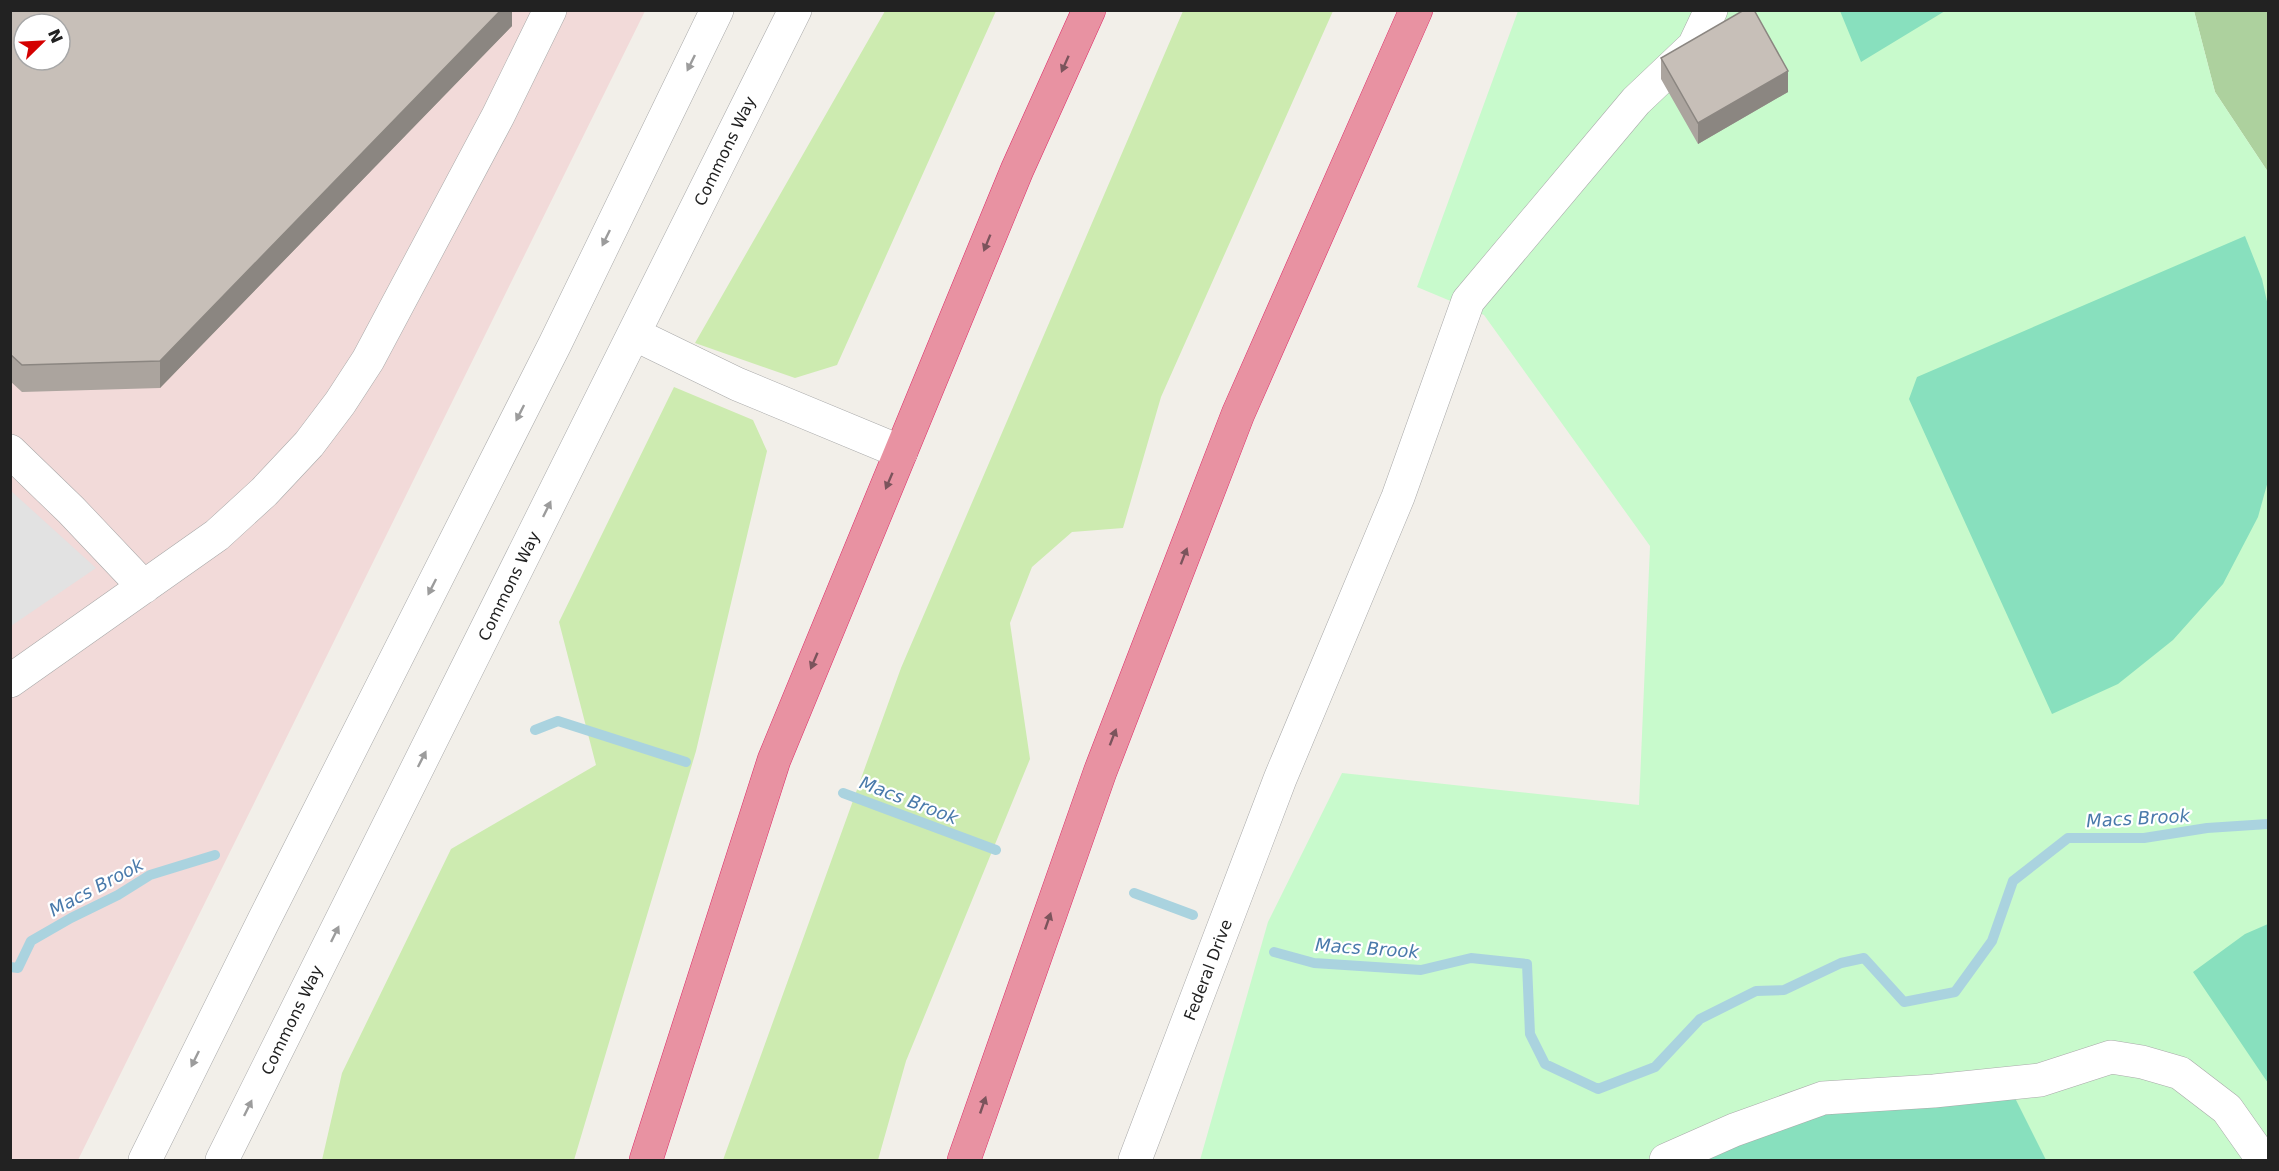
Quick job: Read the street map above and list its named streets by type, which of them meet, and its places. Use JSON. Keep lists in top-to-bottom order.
{
  "streets": {
    "street": ["Commons Way", "Federal Drive"]
  },
  "water": ["Macs Brook"],
  "north": "top right"
}
